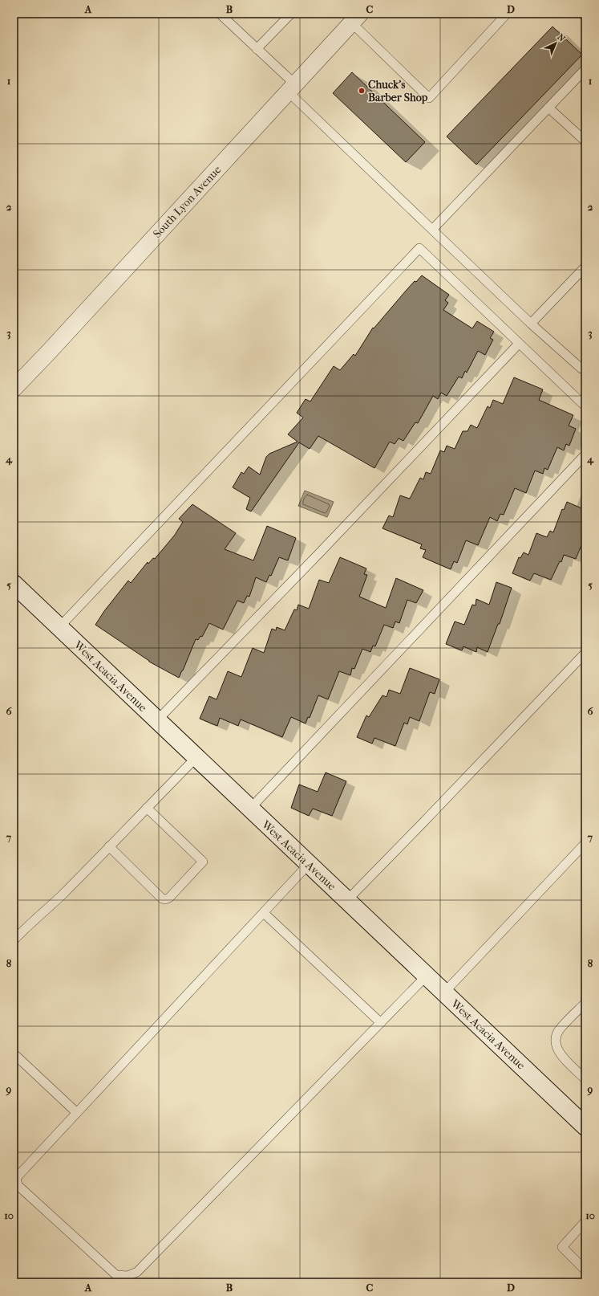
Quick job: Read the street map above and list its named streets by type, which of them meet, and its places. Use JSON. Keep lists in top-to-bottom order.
{
  "streets": {
    "street": ["South Lyon Avenue", "West Acacia Avenue"]
  },
  "places": ["Chuck's Barber Shop"],
  "north": "top right",
  "grid": {
    "columns": [
      "A",
      "B",
      "C",
      "D"
    ],
    "rows": [
      "1",
      "2",
      "3",
      "4",
      "5",
      "6",
      "7",
      "8",
      "9",
      "10"
    ]
  }
}
